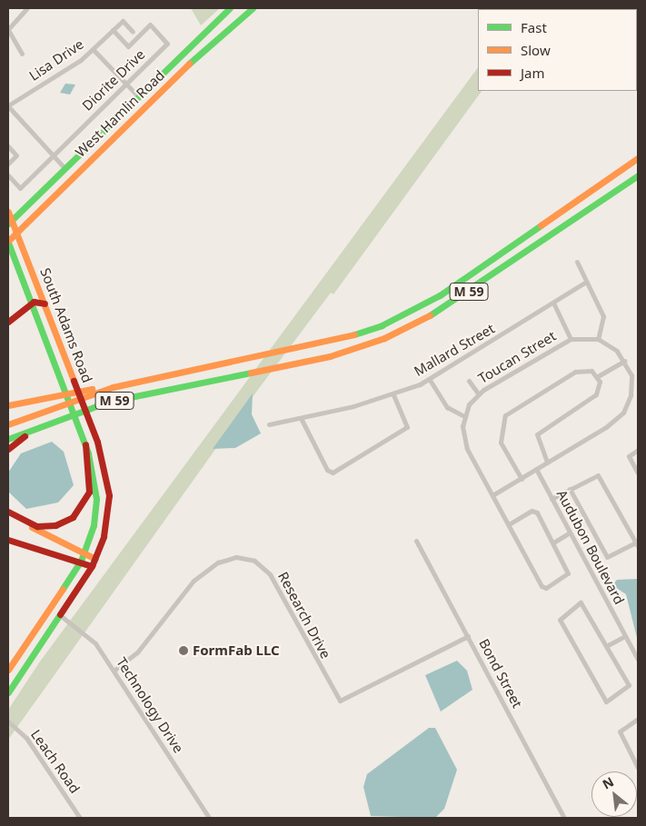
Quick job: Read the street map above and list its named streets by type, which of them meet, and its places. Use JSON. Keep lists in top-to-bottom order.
{
  "streets": {
    "main road": ["West Hamlin Road", "M 59", "South Adams Road"],
    "street": [
      "Lisa Drive",
      "Diorite Drive",
      "Mallard Street",
      "Toucan Street",
      "Audubon Boulevard",
      "Research Drive",
      "Bond Street",
      "Technology Drive",
      "Leach Road"
    ]
  },
  "crossings": [
    ["Lisa Drive", "Diorite Drive"],
    ["West Hamlin Road", "South Adams Road"],
    ["South Adams Road", "Technology Drive"],
    ["Research Drive", "Bond Street"],
    ["Research Drive", "Technology Drive"]
  ],
  "places": ["FormFab LLC"],
  "legend": ["Fast", "Slow", "Jam"],
  "north": "top left"
}
